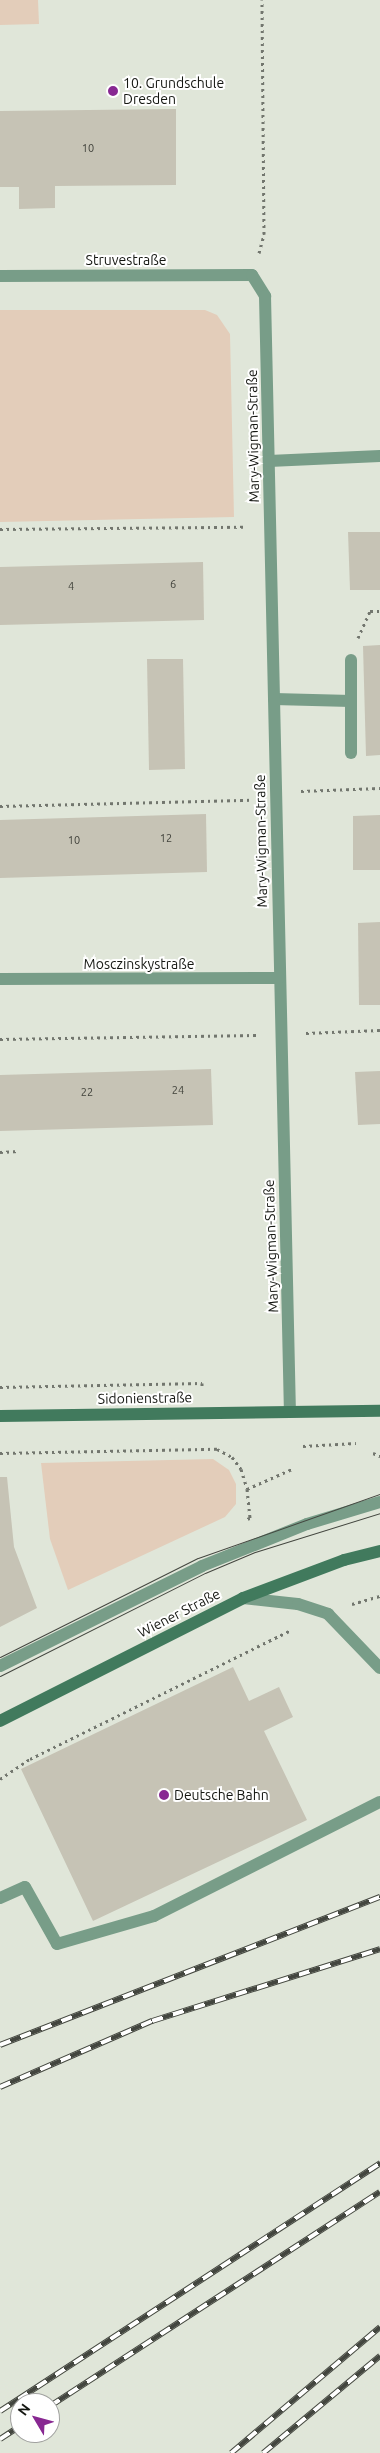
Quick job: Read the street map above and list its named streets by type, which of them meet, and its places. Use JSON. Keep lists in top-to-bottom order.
{
  "streets": {
    "main road": ["Sidonienstraße", "Wiener Straße"],
    "street": ["Struvestraße", "Mary-Wigman-Straße", "Mosczinskystraße"]
  },
  "crossings": [
    ["Struvestraße", "Mary-Wigman-Straße"],
    ["Mary-Wigman-Straße", "Mosczinskystraße"],
    ["Mary-Wigman-Straße", "Sidonienstraße"]
  ],
  "places": ["10. Grundschule Dresden", "Deutsche Bahn"],
  "house_numbers": [
    "10",
    "6",
    "4",
    "12",
    "10",
    "24",
    "22"
  ],
  "north": "top left"
}
